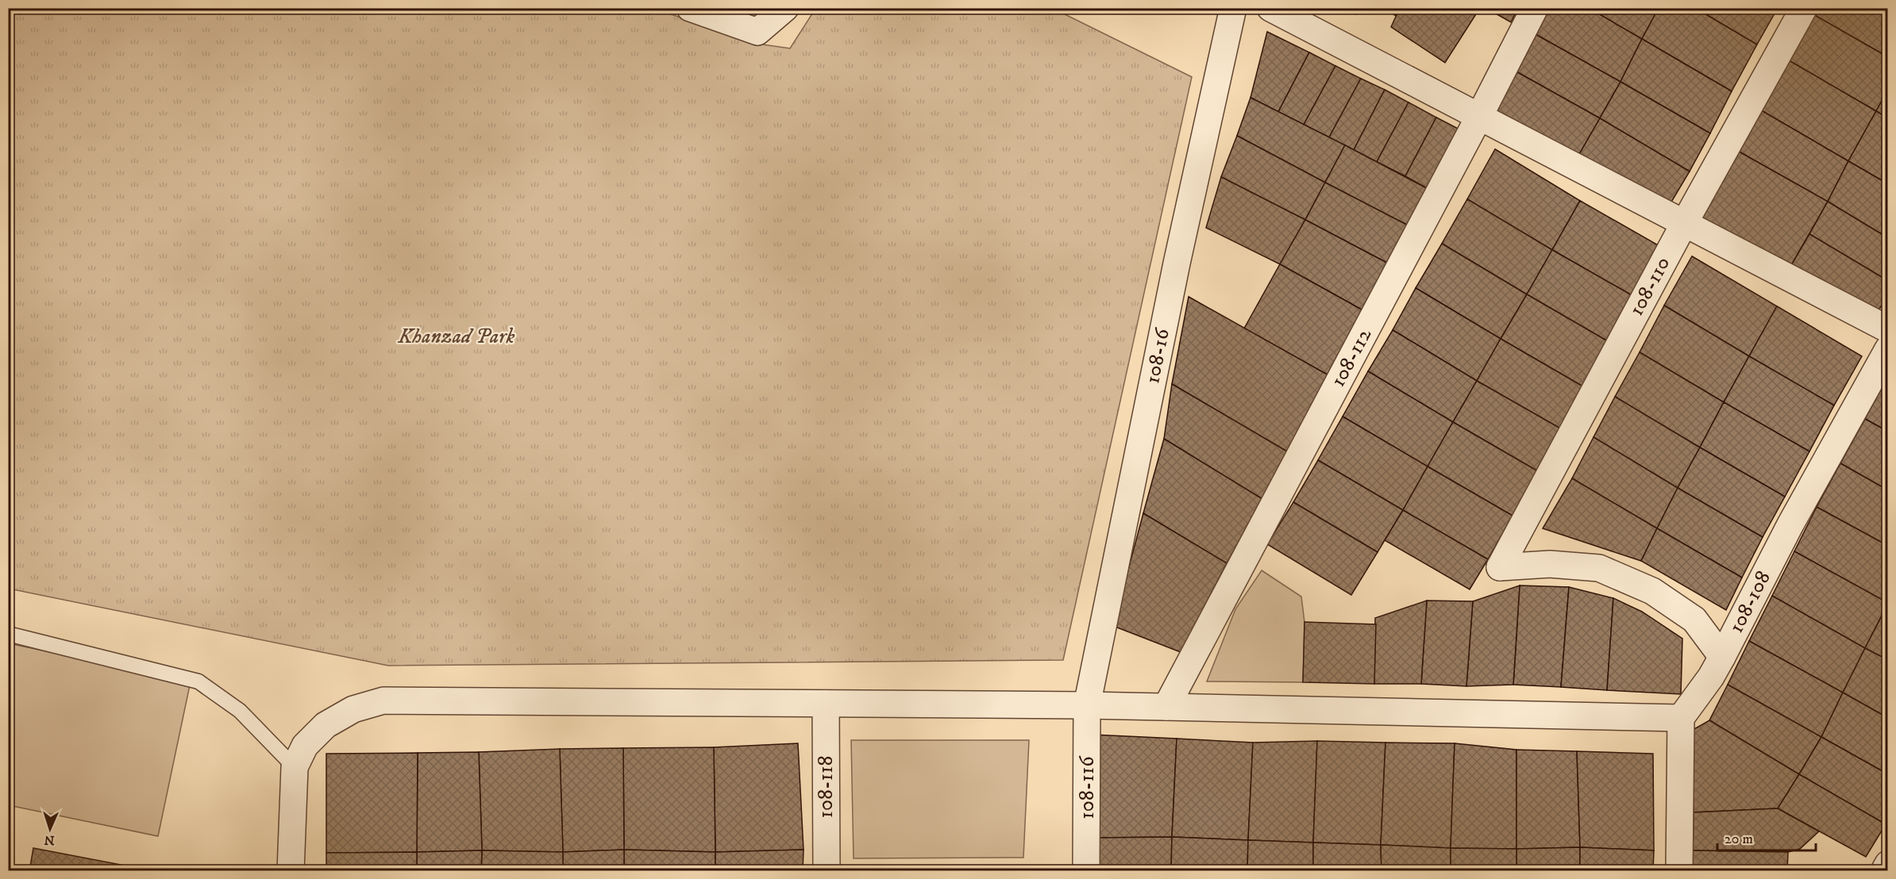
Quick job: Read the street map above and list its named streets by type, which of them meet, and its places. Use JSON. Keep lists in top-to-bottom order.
{
  "streets": {
    "street": [
      "108-110",
      "108-16",
      "108-112",
      "108-108",
      "108-118",
      "108-116"
    ]
  },
  "crossings": [
    ["108-110", "108-108"],
    ["108-16", "108-116"]
  ],
  "parks": ["Khanzad Park"],
  "scale_bar": "20 m",
  "north": "bottom"
}
